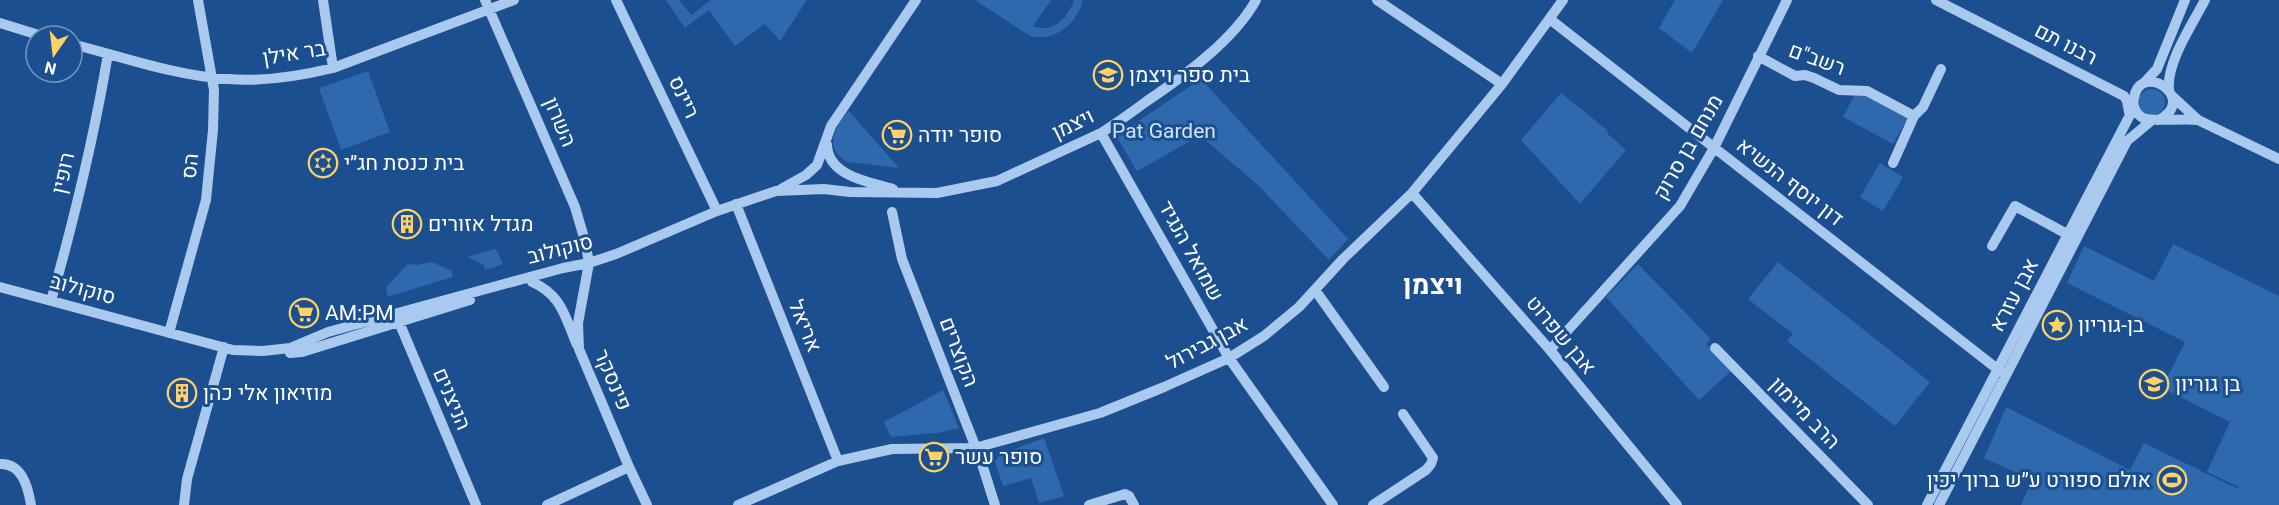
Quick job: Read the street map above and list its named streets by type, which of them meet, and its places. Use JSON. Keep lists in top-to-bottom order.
{
  "streets": {
    "street": [
      "רבנו תם",
      "בר אילן",
      "רשב\"ם",
      "ריינס",
      "השרון",
      "ויצמן",
      "מנחם בן סרוק",
      "הס",
      "רופין",
      "דון יוסף הנשיא",
      "סוקולוב",
      "שמואל הנגיד",
      "אבן עזרא",
      "אריאל",
      "אבן שפרוט",
      "אבן גבירול",
      "הקוצרים",
      "פינסקר",
      "הניצנים",
      "הרב מיימון"
    ]
  },
  "crossings": [
    ["רבנו תם", "אבן עזרא"],
    ["בר אילן", "השרון"],
    ["בר אילן", "הס"],
    ["בר אילן", "רופין"],
    ["רשב\"ם", "מנחם בן סרוק"],
    ["ריינס", "ויצמן"],
    ["השרון", "סוקולוב"],
    ["השרון", "פינסקר"],
    ["ויצמן", "סוקולוב"],
    ["ויצמן", "שמואל הנגיד"],
    ["ויצמן", "אריאל"],
    ["מנחם בן סרוק", "דון יוסף הנשיא"],
    ["מנחם בן סרוק", "אבן שפרוט"],
    ["הס", "סוקולוב"],
    ["רופין", "סוקולוב"],
    ["דון יוסף הנשיא", "אבן עזרא"],
    ["דון יוסף הנשיא", "אבן גבירול"],
    ["סוקולוב", "פינסקר"],
    ["סוקולוב", "הניצנים"],
    ["שמואל הנגיד", "אבן גבירול"],
    ["אריאל", "אבן גבירול"],
    ["אבן שפרוט", "אבן גבירול"],
    ["אבן גבירול", "הקוצרים"]
  ],
  "districts": ["ויצמן"],
  "parks": ["Pat Garden"],
  "places": {
    "school or university": ["בית ספר ויצמן", "בן גוריון"],
    "supermarket": ["סופר יודה", "AM:PM", "סופר עשר"],
    "synagogue": ["בית כנסת חג״י"],
    "building": ["מגדל אזורים", "מוזיאון אלי כהן"],
    "place": ["בן-גוריון"],
    "sports": ["אולם ספורט ע״ש ברוך יכין"]
  },
  "north": "bottom"
}
